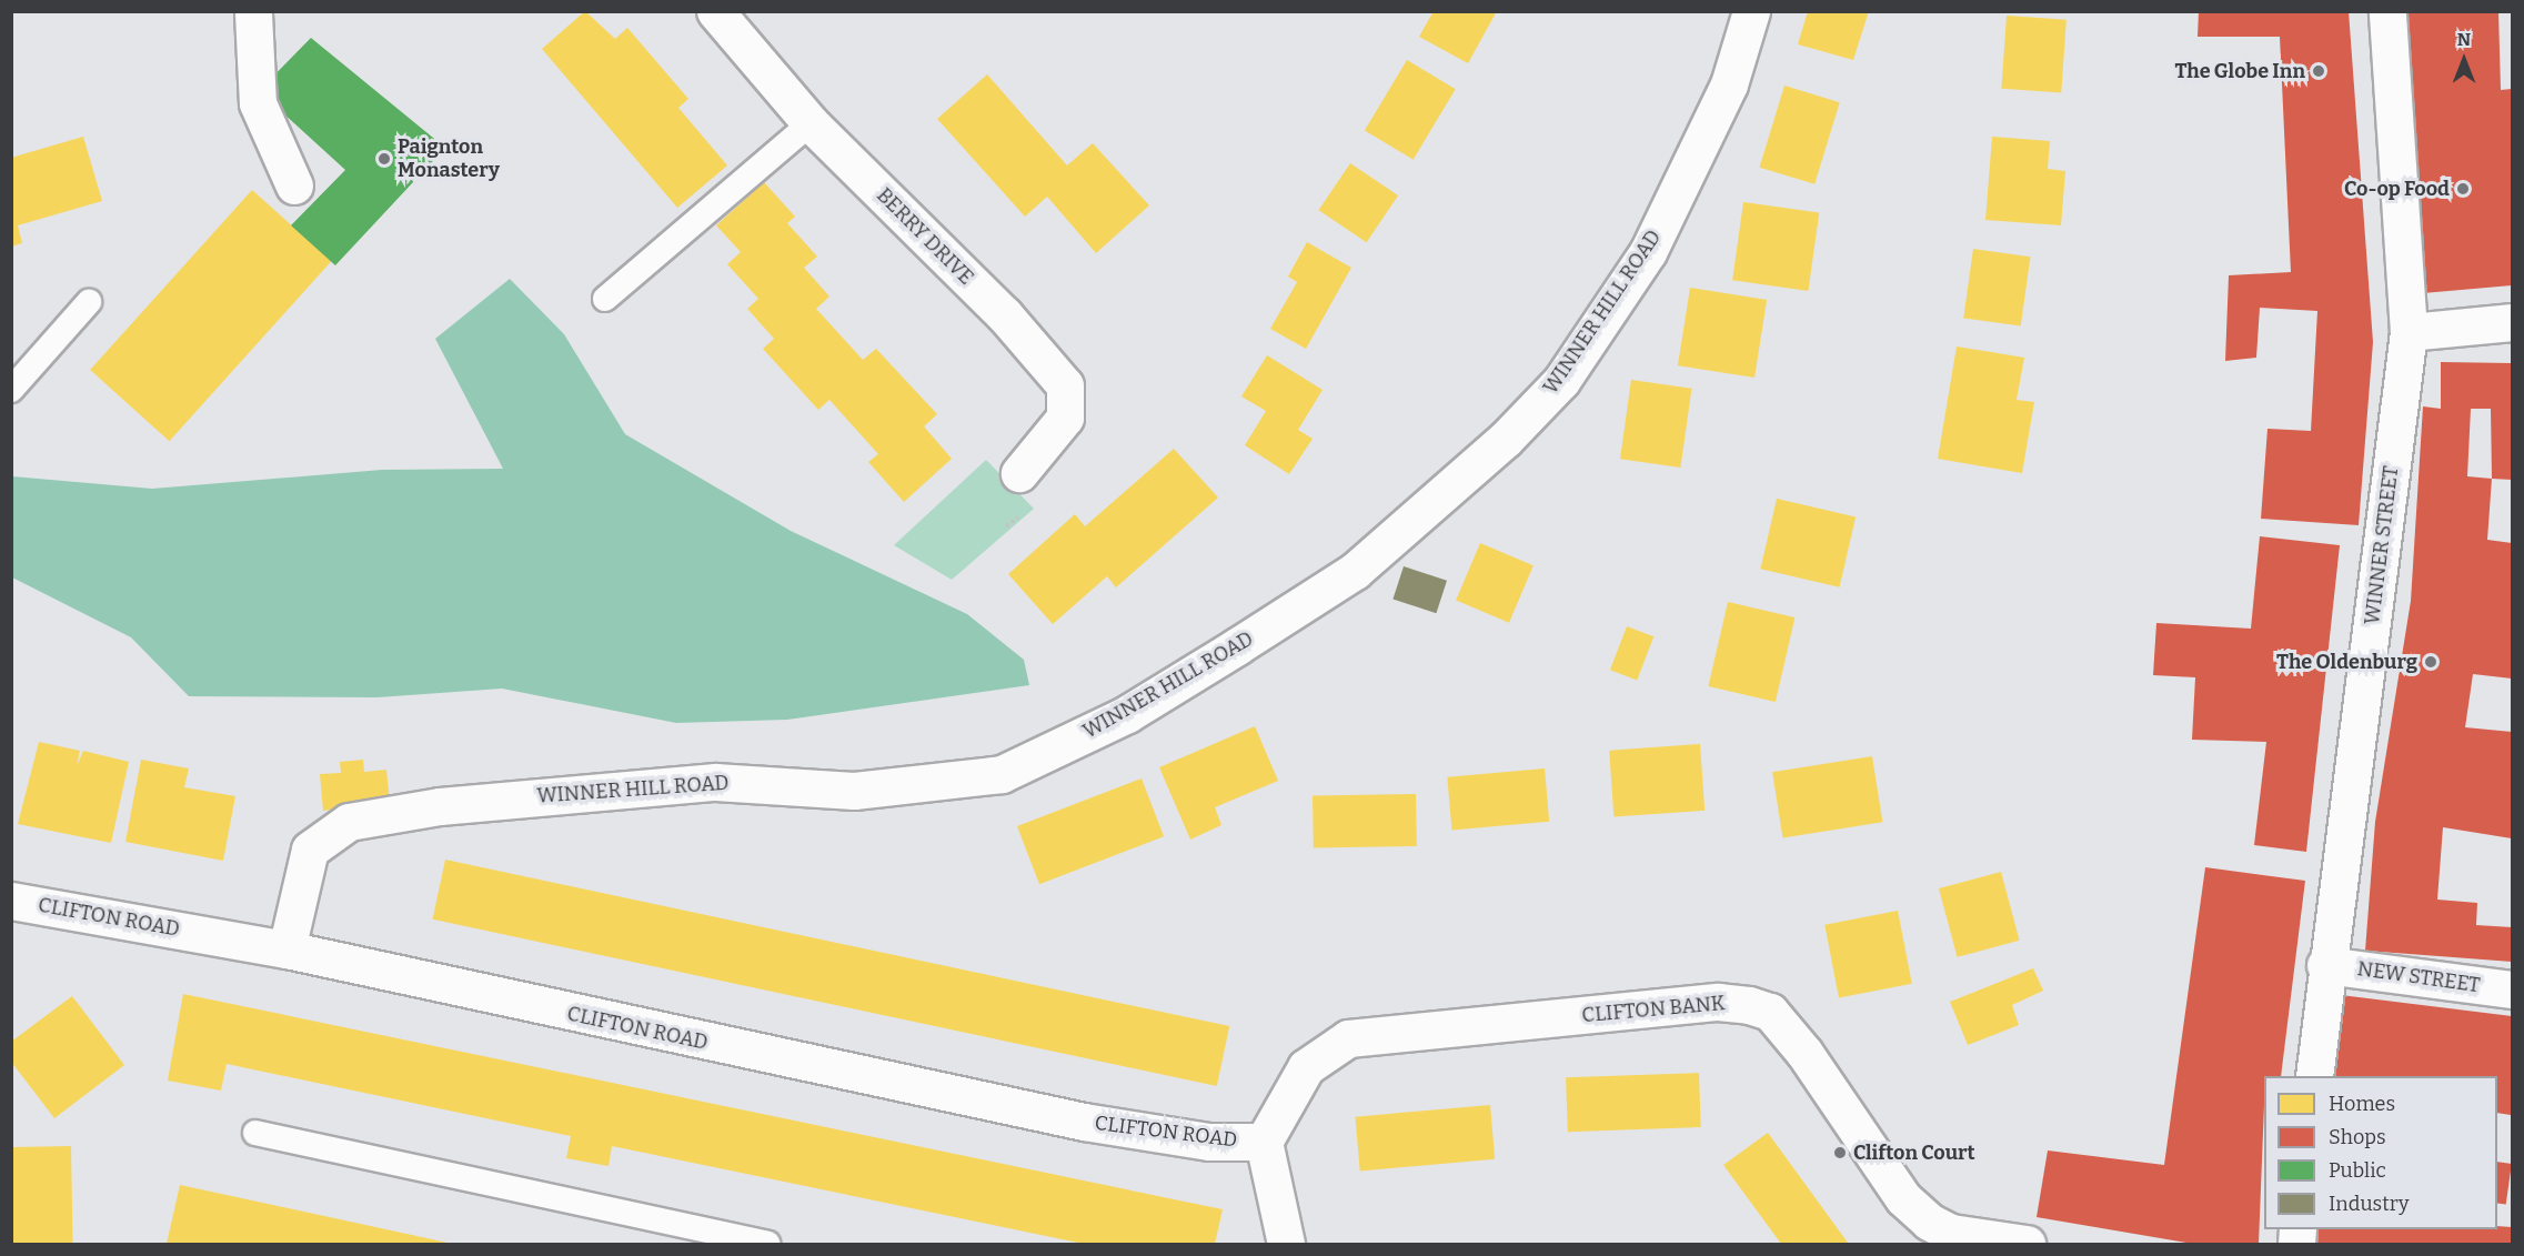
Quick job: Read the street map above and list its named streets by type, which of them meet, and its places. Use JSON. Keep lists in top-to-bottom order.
{
  "streets": {
    "street": [
      "BERRY DRIVE",
      "WINNER HILL ROAD",
      "WINNER STREET",
      "CLIFTON ROAD",
      "NEW STREET",
      "CLIFTON BANK"
    ]
  },
  "crossings": [
    ["WINNER HILL ROAD", "CLIFTON ROAD"],
    ["WINNER STREET", "NEW STREET"],
    ["CLIFTON ROAD", "CLIFTON BANK"]
  ],
  "places": [
    "The Globe Inn",
    "Paignton Monastery",
    "Co-op Food",
    "The Oldenburg",
    "Clifton Court"
  ],
  "legend": [
    "Homes",
    "Shops",
    "Public",
    "Industry"
  ],
  "north": "top"
}
